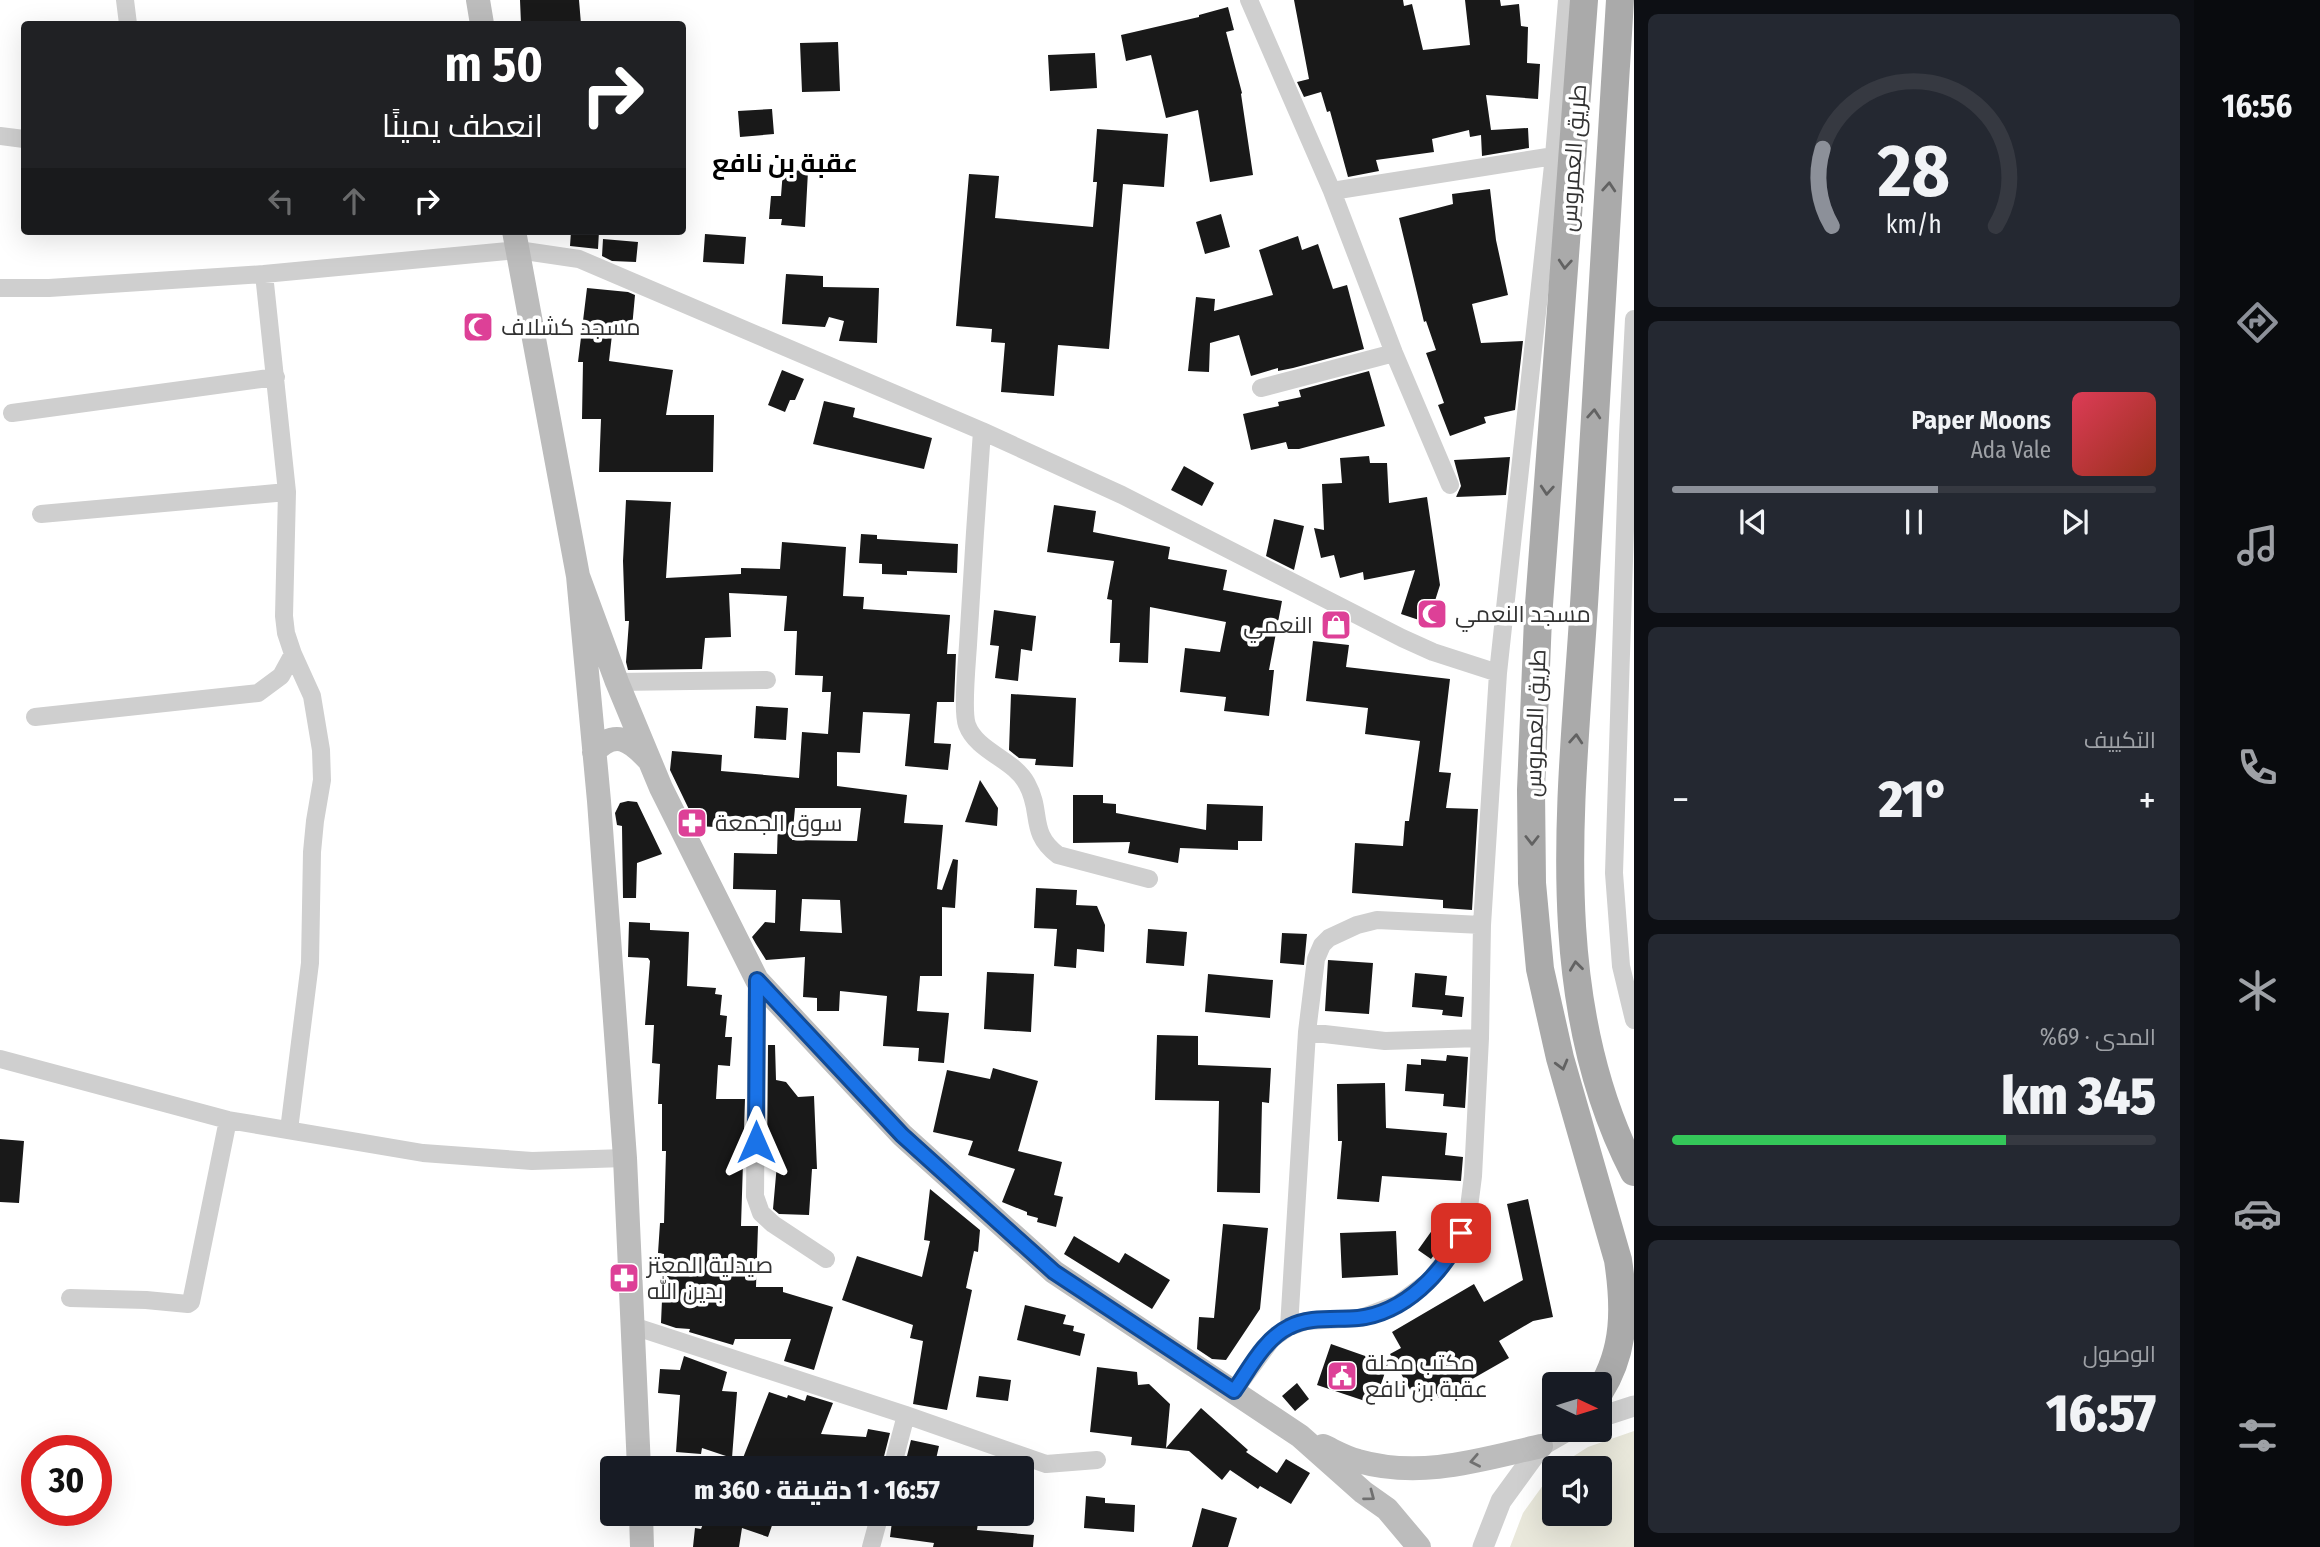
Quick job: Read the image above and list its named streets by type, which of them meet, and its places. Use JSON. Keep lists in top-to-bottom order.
{
  "streets": {
    "main road": ["طريق العمروس"]
  },
  "districts": ["عقبة بن نافع"],
  "places": {
    "mosque": ["مسجد كشلاف", "مسجد النعمي"],
    "shop": ["النعمي"],
    "pharmacy": ["سوق الجمعة", "صيدلية المعتز بدين الله"],
    "public building": ["مكتب محلة عقبة بن نافع"]
  },
  "north": "right",
  "page": {
    "tabs": "16:56",
    "turn": ["50 m", "انعطف يمينًا"],
    "song": ["Paper Moons", "Ada Vale"],
    "tile": [
      "التكييف",
      ["المدى · 69%", "345 km"],
      ["الوصول", "16:57"]
    ],
    "heat": ["−", "21°", "+"],
    "limit": "30",
    "trip": "16:57 · 1 دقيقة · 360 m",
    "gauge": ["28", "km/h"]
  }
}
